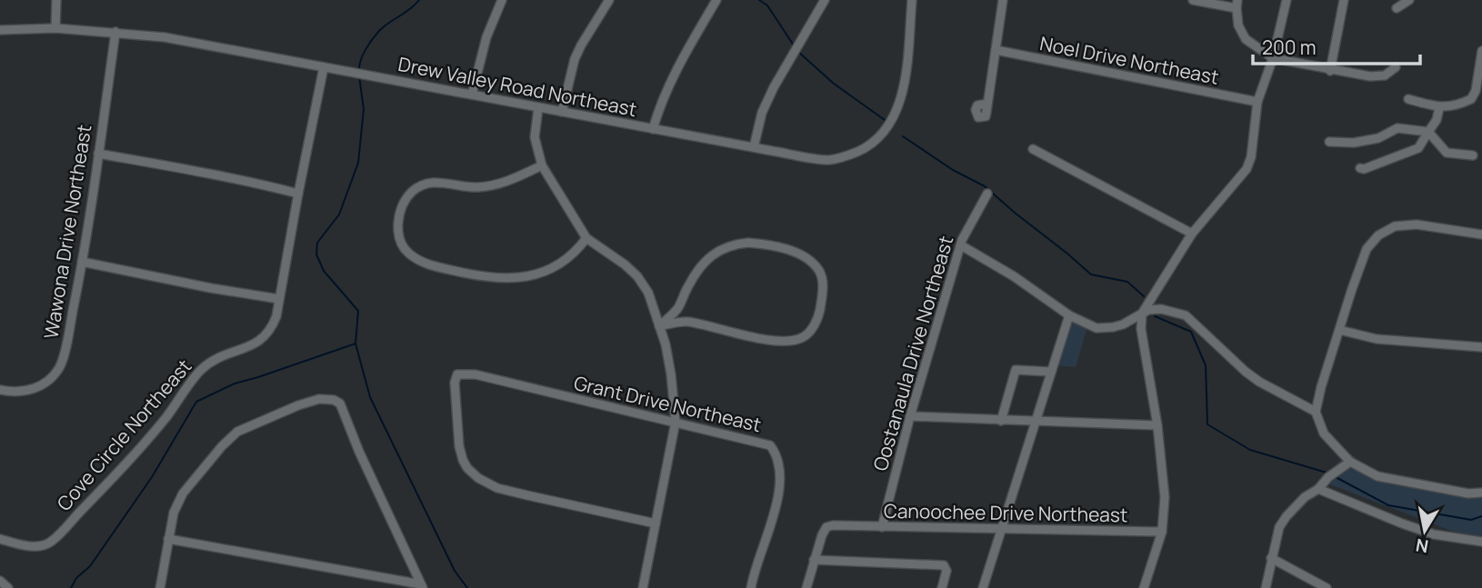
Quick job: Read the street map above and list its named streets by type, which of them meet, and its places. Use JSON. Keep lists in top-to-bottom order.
{
  "streets": {
    "street": [
      "Noel Drive Northeast",
      "Drew Valley Road Northeast",
      "Wawona Drive Northeast",
      "Oostanaula Drive Northeast",
      "Grant Drive Northeast",
      "Cove Circle Northeast",
      "Canoochee Drive Northeast"
    ]
  },
  "crossings": [
    ["Drew Valley Road Northeast", "Wawona Drive Northeast"],
    ["Drew Valley Road Northeast", "Cove Circle Northeast"],
    ["Oostanaula Drive Northeast", "Canoochee Drive Northeast"]
  ],
  "scale_bar": "200 m",
  "north": "bottom"
}
